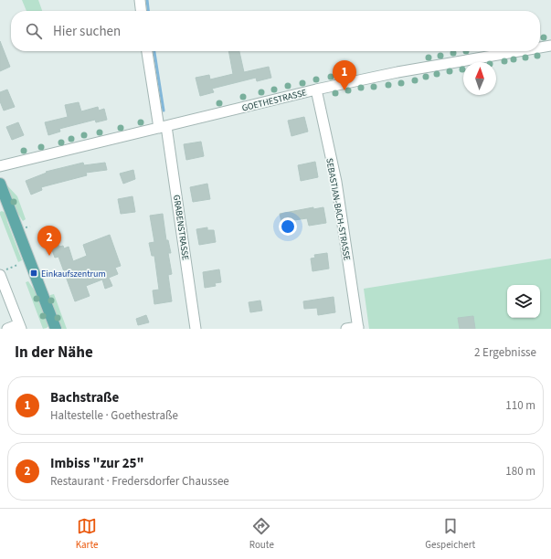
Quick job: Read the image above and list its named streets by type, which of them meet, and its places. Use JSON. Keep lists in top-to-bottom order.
{
  "streets": {
    "street": ["GOETHESTRASSE", "SEBASTIAN-BACH-STRASSE", "GRABENSTRASSE"]
  },
  "crossings": [
    ["GOETHESTRASSE", "SEBASTIAN-BACH-STRASSE"],
    ["GOETHESTRASSE", "GRABENSTRASSE"]
  ],
  "places": {
    "transit": ["Einkaufszentrum"]
  },
  "north": "top",
  "page": {
    "search": "Hier suchen",
    "pins": ["1", "2"],
    "heading": ["In der Nähe", "2 Ergebnisse"],
    "list": [
      {
        "mark": "1",
        "name": "Bachstraße",
        "note": "Haltestelle · Goethestraße",
        "value": "110 m"
      },
      {
        "mark": "2",
        "name": "Imbiss \"zur 25\"",
        "note": "Restaurant · Fredersdorfer Chaussee",
        "value": "180 m"
      }
    ],
    "nav": ["Karte", "Route", "Gespeichert"]
  }
}
